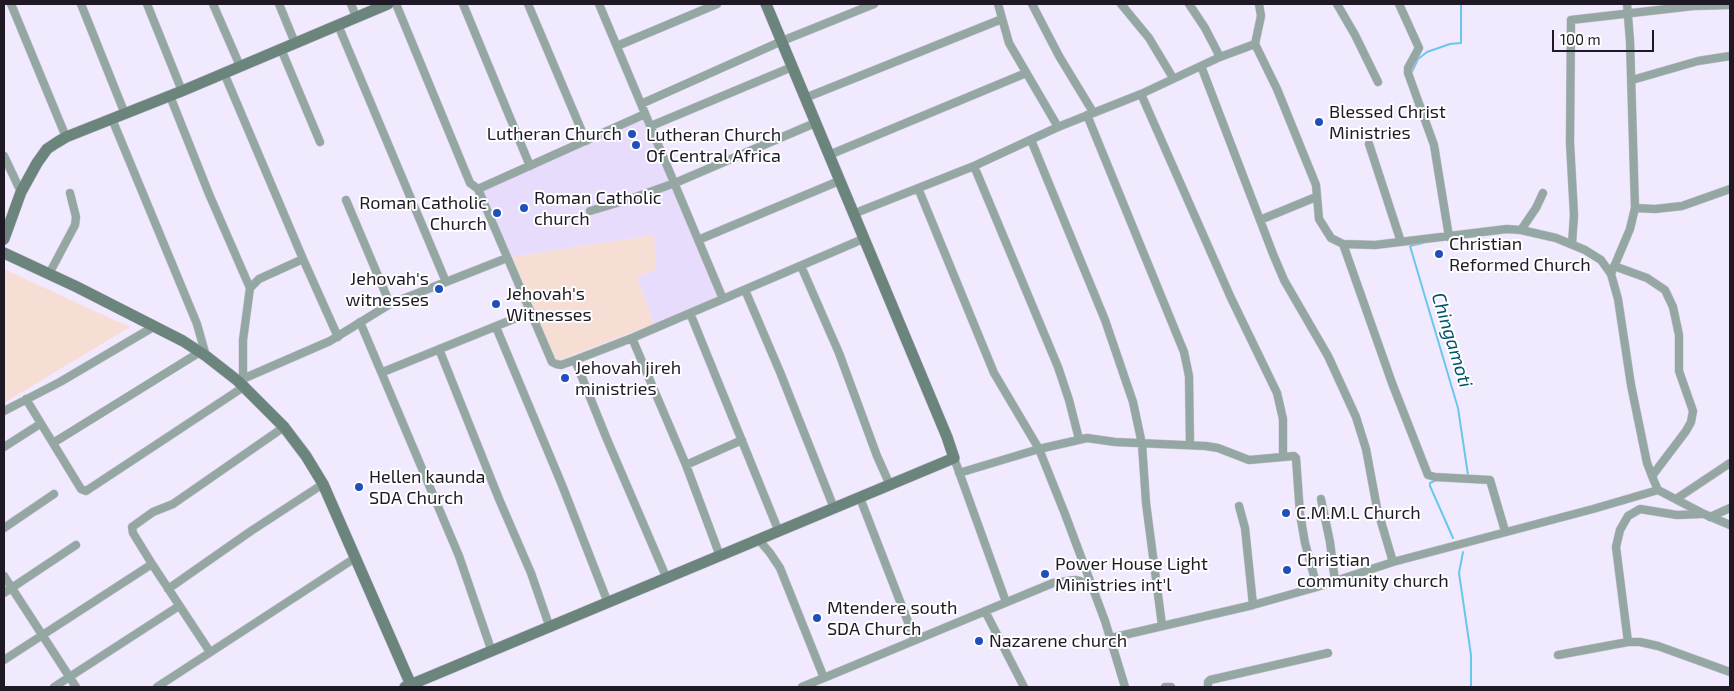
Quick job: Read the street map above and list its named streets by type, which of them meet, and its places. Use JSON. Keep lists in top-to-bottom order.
{
  "water": ["Chingamoti"],
  "places": [
    "Blessed Christ Ministries",
    "Lutheran Church",
    "Lutheran Church Of Central Africa",
    "Roman Catholic church",
    "Roman Catholic Church",
    "Christian Reformed Church",
    "Jehovah's witnesses",
    "Jehovah's Witnesses",
    "Jehovah jireh ministries",
    "Hellen kaunda SDA Church",
    "C.M.M.L Church",
    "Christian community church",
    "Power House Light Ministries int'l",
    "Mtendere south SDA Church",
    "Nazarene church"
  ],
  "scale_bar": "100 m"
}
